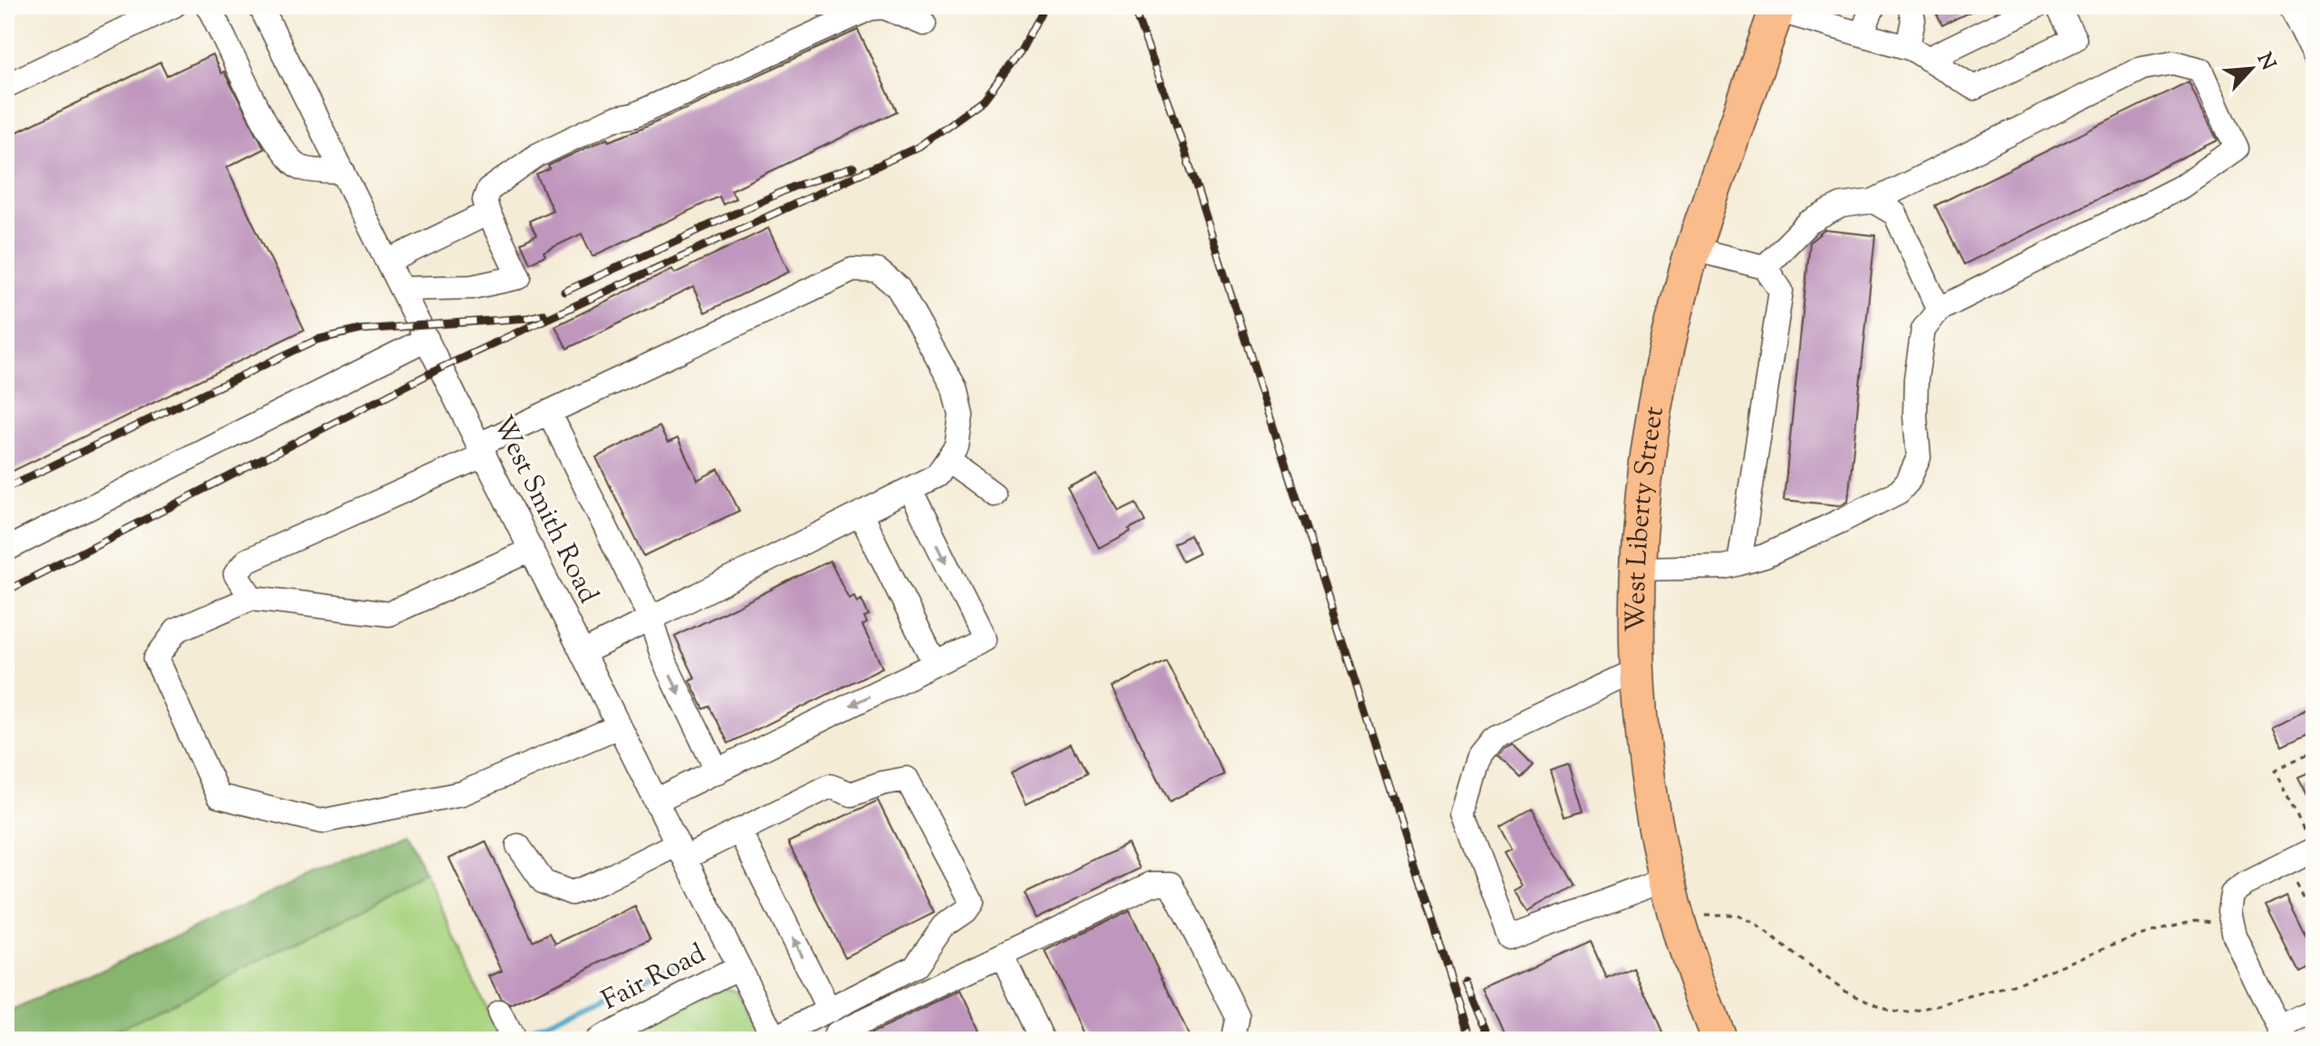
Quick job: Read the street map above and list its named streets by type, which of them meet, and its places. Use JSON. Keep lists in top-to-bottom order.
{
  "streets": {
    "highway": ["West Liberty Street"],
    "street": ["West Smith Road", "Fair Road"]
  },
  "crossings": [
    ["West Smith Road", "Fair Road"]
  ],
  "north": "top right"
}
